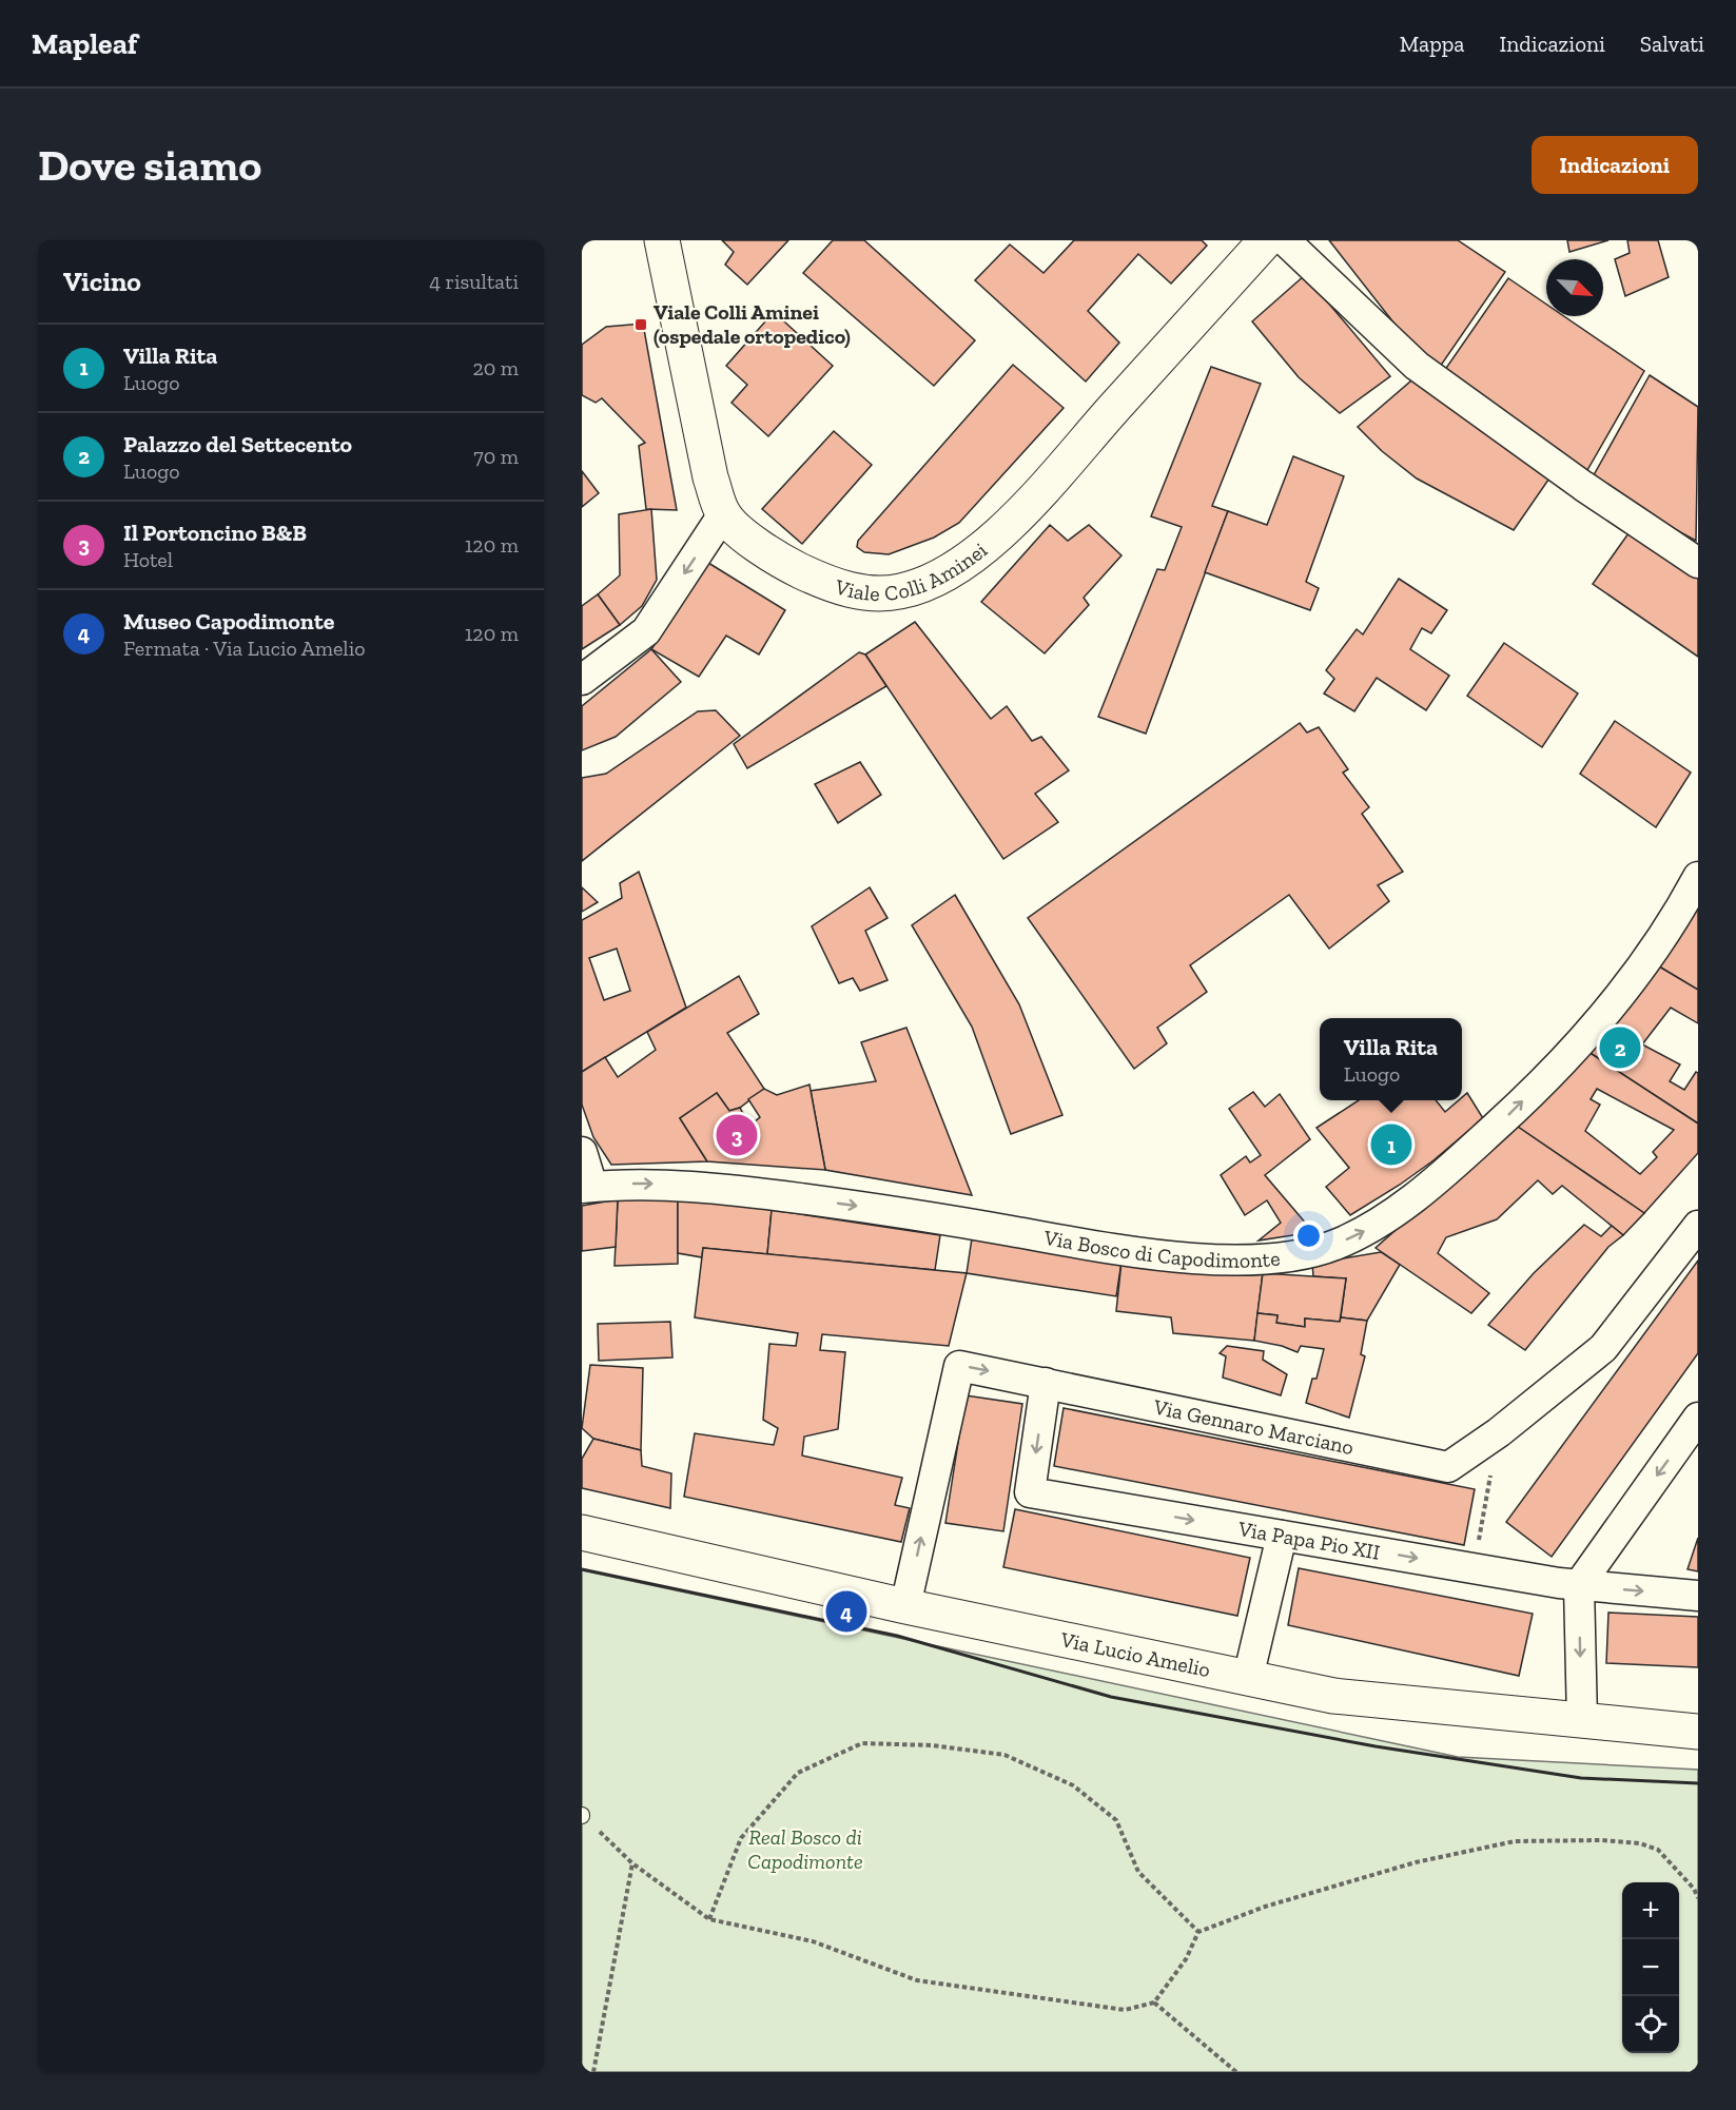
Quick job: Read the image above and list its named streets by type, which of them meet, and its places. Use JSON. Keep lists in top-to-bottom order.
{
  "streets": {
    "main road": ["Viale Colli Aminei", "Via Lucio Amelio"],
    "street": ["Via Bosco di Capodimonte", "Via Gennaro Marciano", "Via Papa Pio XII"]
  },
  "crossings": [
    ["Via Gennaro Marciano", "Via Papa Pio XII"],
    ["Via Gennaro Marciano", "Via Lucio Amelio"]
  ],
  "one_way": ["Via Bosco di Capodimonte", "Via Papa Pio XII"],
  "parks": ["Real Bosco di Capodimonte"],
  "places": {
    "transit": ["Viale Colli Aminei (ospedale ortopedico)"]
  },
  "north": "bottom right",
  "page": {
    "header": "Mapleaf",
    "nav": ["Mappa", "Indicazioni", "Salvati"],
    "buttons": "Indicazioni",
    "title": "Dove siamo",
    "heading": ["Vicino", "4 risultati"],
    "list": [
      {
        "mark": "1",
        "name": "Villa Rita",
        "note": "Luogo",
        "value": "20 m"
      },
      {
        "mark": "2",
        "name": "Palazzo del Settecento",
        "note": "Luogo",
        "value": "70 m"
      },
      {
        "mark": "3",
        "name": "Il Portoncino B&B",
        "note": "Hotel",
        "value": "120 m"
      },
      {
        "mark": "4",
        "name": "Museo Capodimonte",
        "note": "Fermata · Via Lucio Amelio",
        "value": "120 m"
      }
    ],
    "popup": ["Villa Rita", "Luogo"],
    "pins": [
      "2",
      "3",
      "1",
      "4"
    ],
    "map_buttons": ["+", "−"]
  }
}
